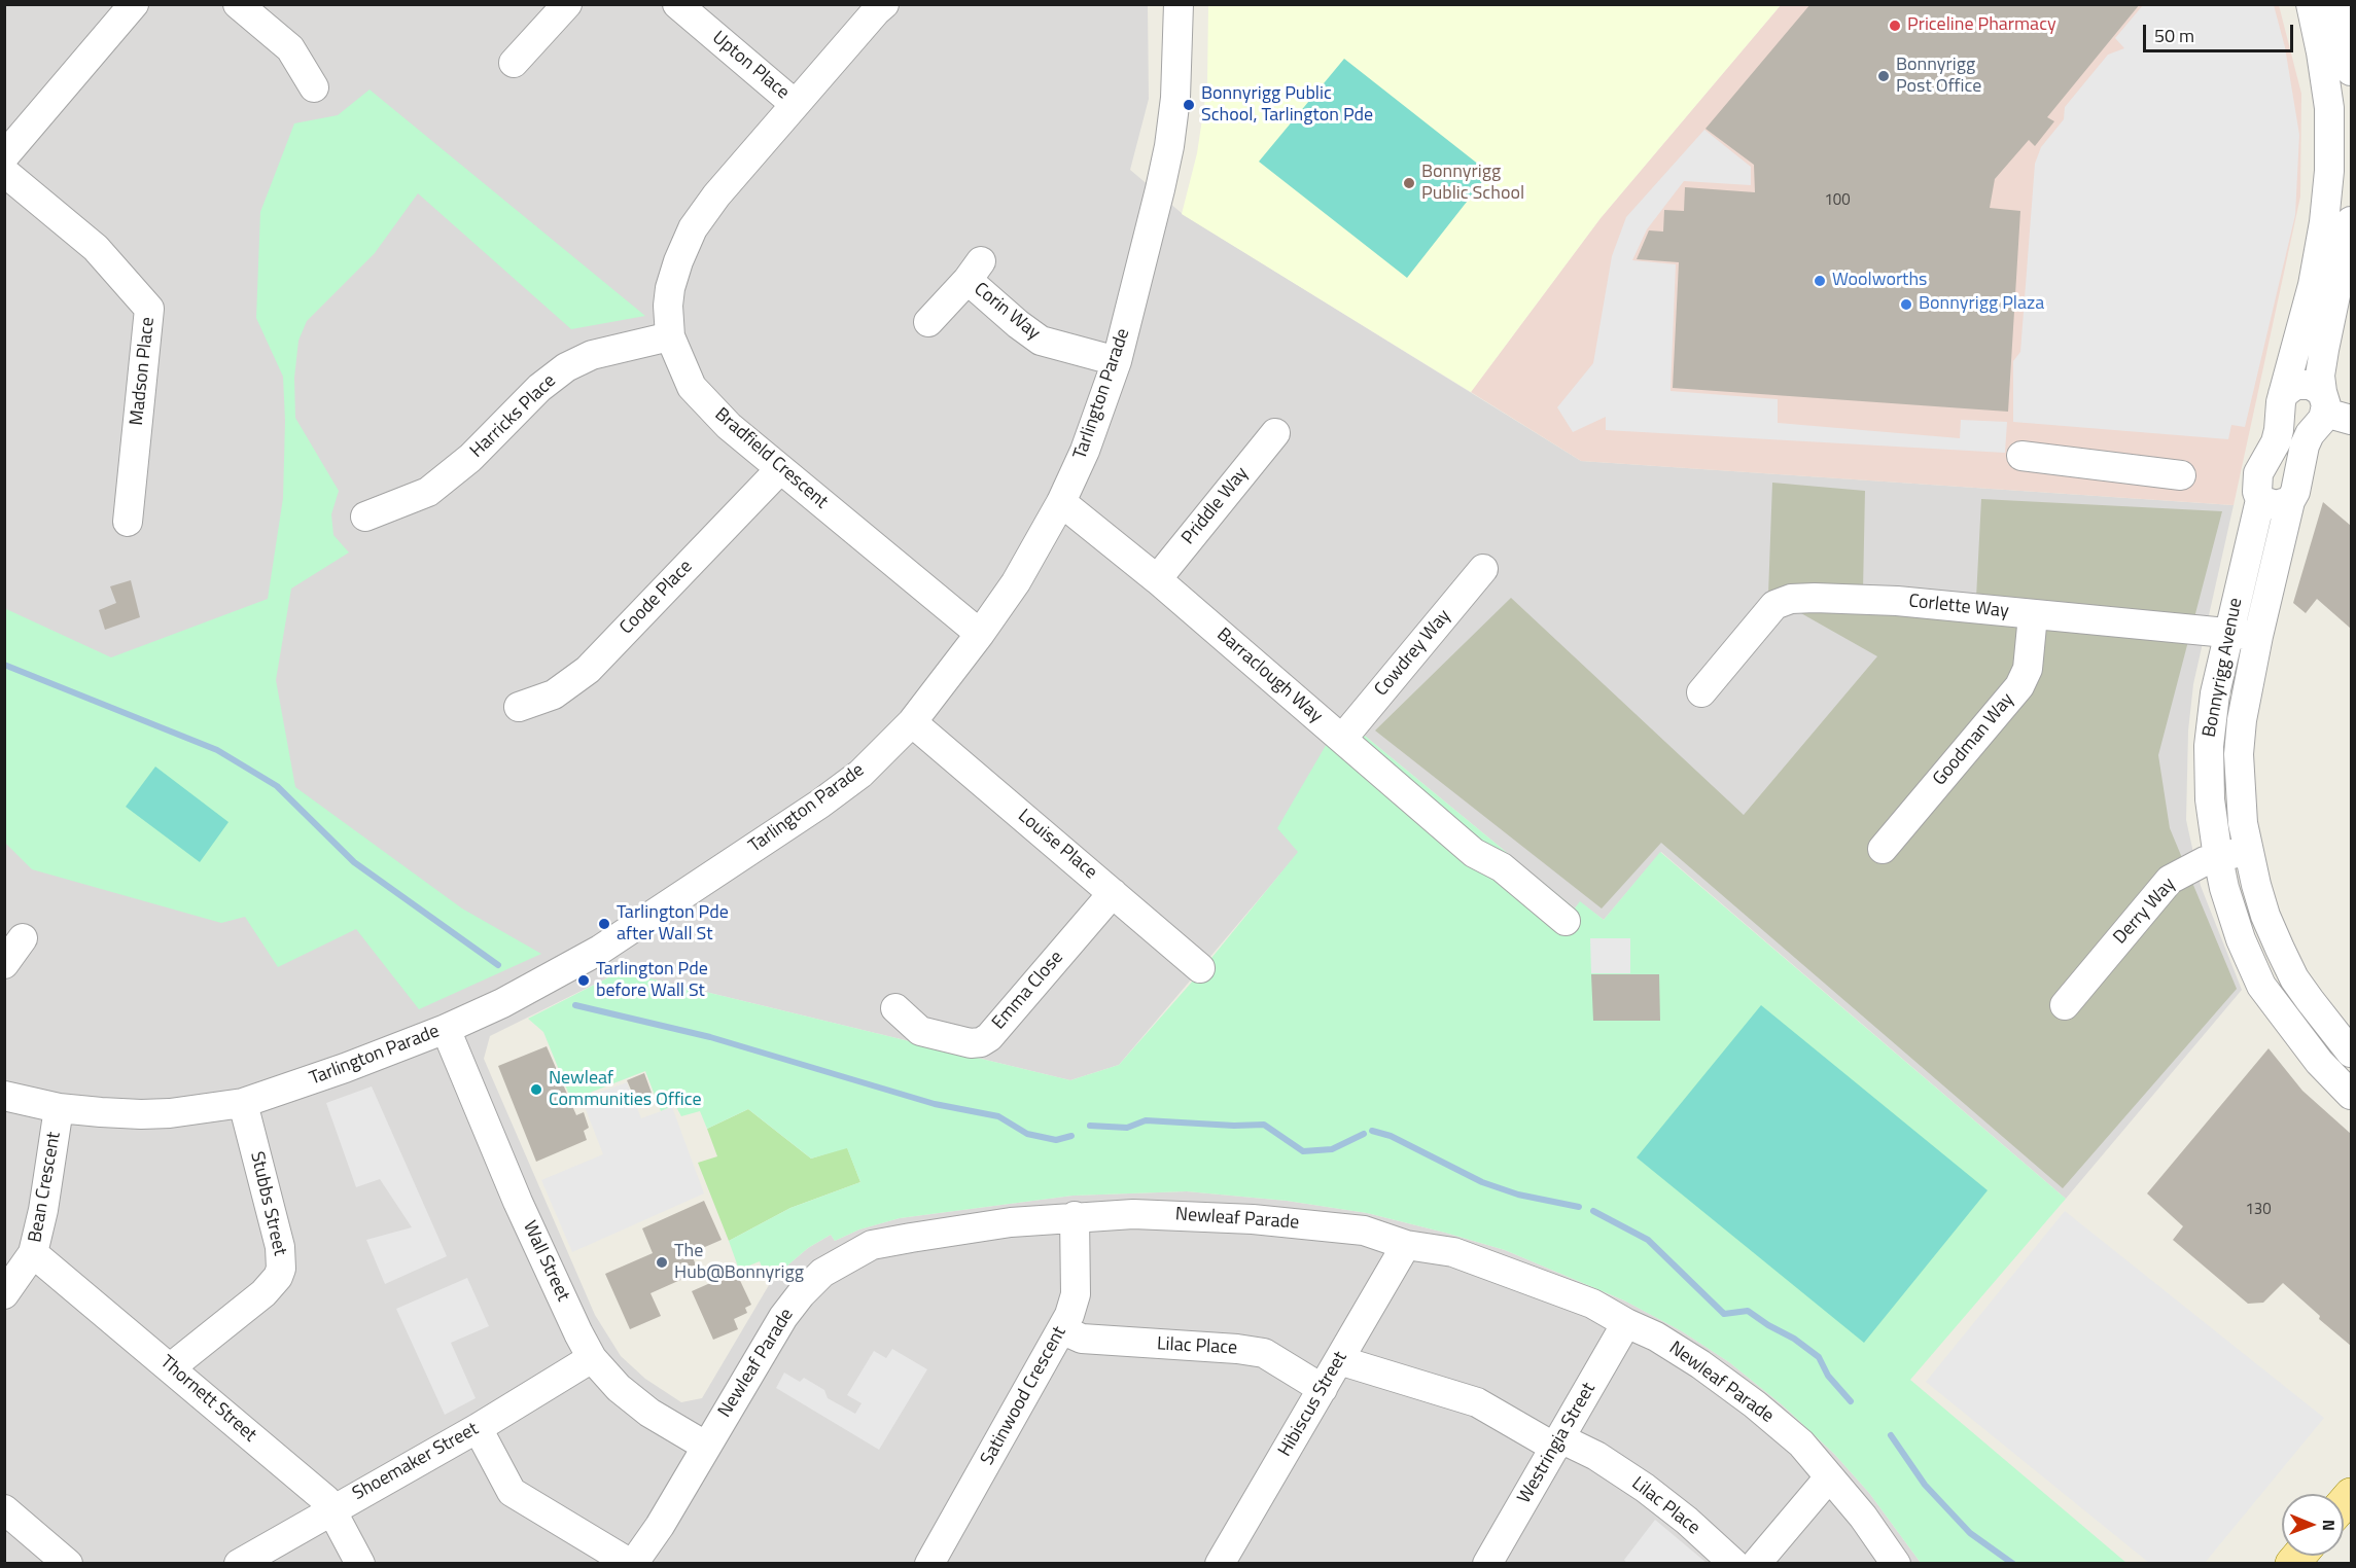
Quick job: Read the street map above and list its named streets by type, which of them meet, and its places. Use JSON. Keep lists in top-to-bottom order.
{
  "streets": {
    "street": [
      "Upton Place",
      "Corin Way",
      "Madson Place",
      "Tarlington Parade",
      "Harricks Place",
      "Bradfield Crescent",
      "Priddle Way",
      "Coode Place",
      "Corlette Way",
      "Cowdrey Way",
      "Bonnyrigg Avenue",
      "Barraclough Way",
      "Goodman Way",
      "Louise Place",
      "Derry Way",
      "Emma Close",
      "Bean Crescent",
      "Stubbs Street",
      "Newleaf Parade",
      "Wall Street",
      "Lilac Place",
      "Satinwood Crescent",
      "Thornett Street",
      "Hibiscus Street",
      "Westringia Street",
      "Shoemaker Street"
    ]
  },
  "crossings": [
    ["Upton Place", "Bradfield Crescent"],
    ["Corin Way", "Tarlington Parade"],
    ["Tarlington Parade", "Bradfield Crescent"],
    ["Tarlington Parade", "Barraclough Way"],
    ["Tarlington Parade", "Louise Place"],
    ["Tarlington Parade", "Bean Crescent"],
    ["Tarlington Parade", "Stubbs Street"],
    ["Tarlington Parade", "Wall Street"],
    ["Harricks Place", "Bradfield Crescent"],
    ["Bradfield Crescent", "Coode Place"],
    ["Priddle Way", "Barraclough Way"],
    ["Corlette Way", "Bonnyrigg Avenue"],
    ["Corlette Way", "Goodman Way"],
    ["Cowdrey Way", "Barraclough Way"],
    ["Bonnyrigg Avenue", "Derry Way"],
    ["Louise Place", "Emma Close"],
    ["Bean Crescent", "Thornett Street"],
    ["Stubbs Street", "Thornett Street"],
    ["Newleaf Parade", "Wall Street"],
    ["Newleaf Parade", "Satinwood Crescent"],
    ["Newleaf Parade", "Hibiscus Street"],
    ["Newleaf Parade", "Westringia Street"],
    ["Wall Street", "Shoemaker Street"],
    ["Lilac Place", "Satinwood Crescent"],
    ["Lilac Place", "Hibiscus Street"],
    ["Lilac Place", "Westringia Street"],
    ["Thornett Street", "Shoemaker Street"]
  ],
  "places": [
    "Priceline Pharmacy",
    "Bonnyrigg Post Office",
    "Bonnyrigg Public School, Tarlington Pde",
    "Bonnyrigg Public School",
    "Woolworths",
    "Bonnyrigg Plaza",
    "Tarlington Pde after Wall St",
    "Tarlington Pde before Wall St",
    "Newleaf Communities Office",
    "The Hub@Bonnyrigg"
  ],
  "house_numbers": ["100", "130"],
  "scale_bar": "50 m",
  "north": "right"
}
